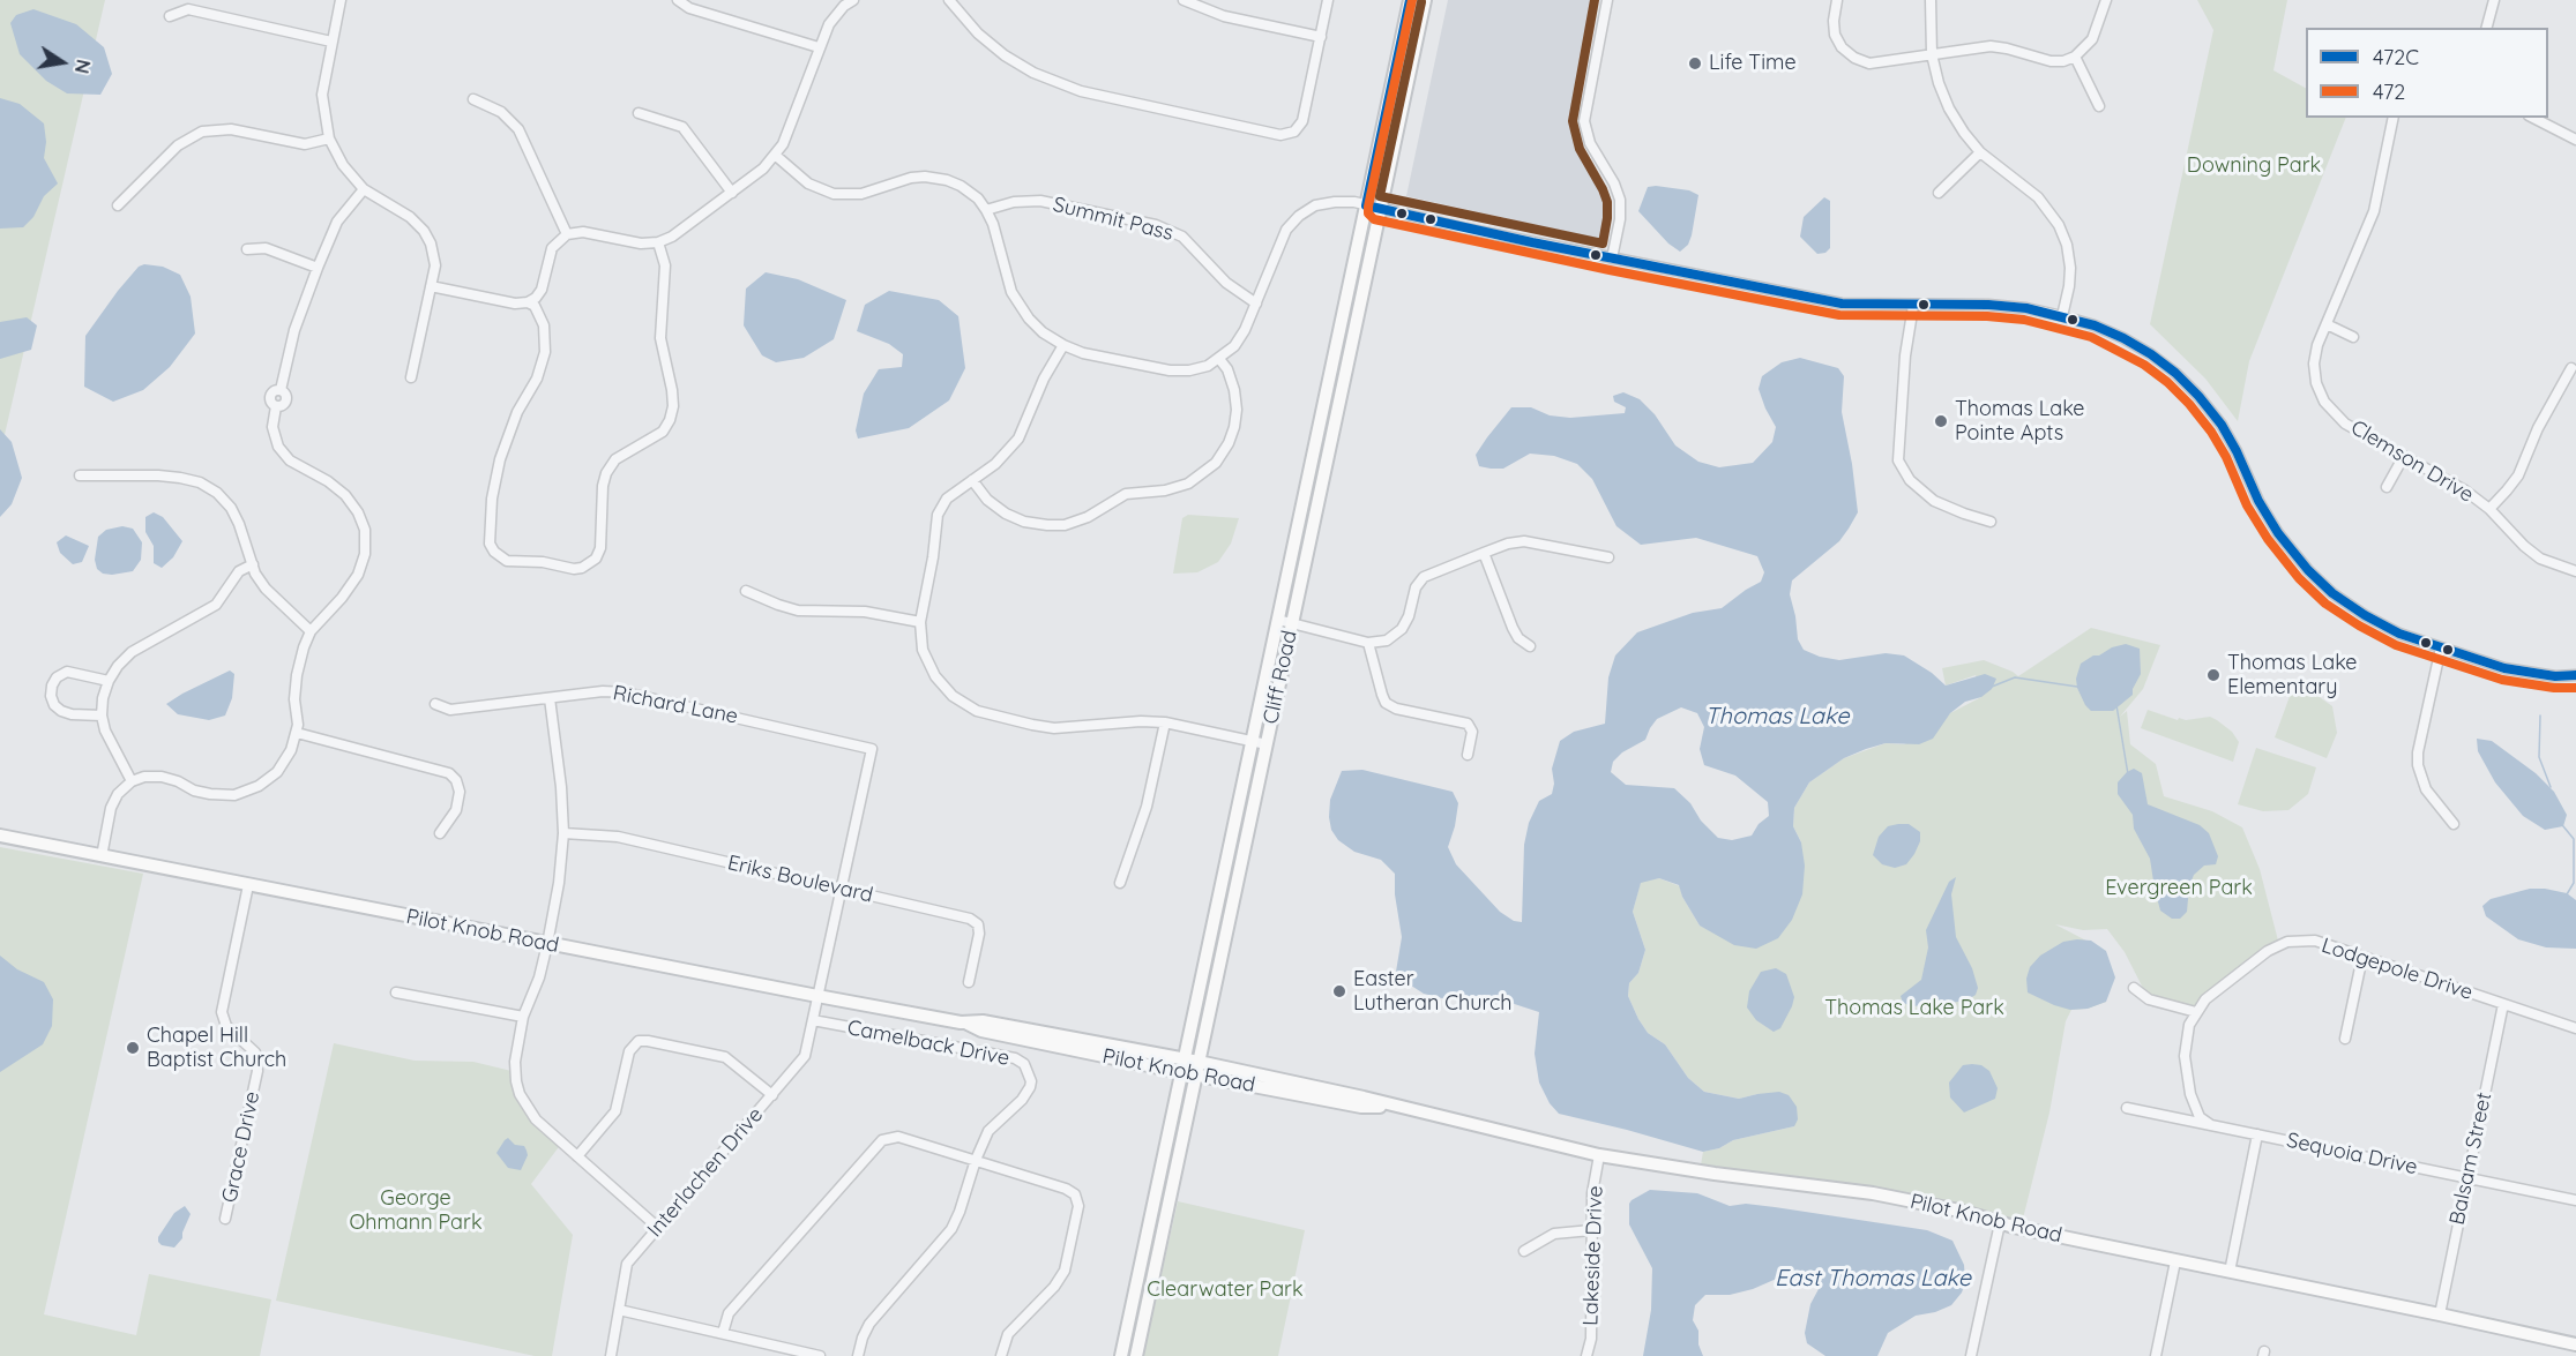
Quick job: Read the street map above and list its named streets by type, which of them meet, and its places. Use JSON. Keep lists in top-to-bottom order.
{
  "streets": {
    "main road": ["Cliff Road", "Pilot Knob Road"],
    "street": [
      "Summit Pass",
      "Clemson Drive",
      "Richard Lane",
      "Eriks Boulevard",
      "Lodgepole Drive",
      "Camelback Drive",
      "Grace Drive",
      "Sequoia Drive",
      "Balsam Street",
      "Interlachen Drive",
      "Lakeside Drive"
    ]
  },
  "crossings": [
    ["Cliff Road", "Pilot Knob Road"],
    ["Richard Lane", "Interlachen Drive"],
    ["Eriks Boulevard", "Interlachen Drive"],
    ["Pilot Knob Road", "Grace Drive"],
    ["Pilot Knob Road", "Balsam Street"],
    ["Pilot Knob Road", "Interlachen Drive"],
    ["Pilot Knob Road", "Lakeside Drive"],
    ["Lodgepole Drive", "Sequoia Drive"],
    ["Lodgepole Drive", "Balsam Street"],
    ["Camelback Drive", "Interlachen Drive"],
    ["Sequoia Drive", "Balsam Street"]
  ],
  "water": ["Thomas Lake", "East Thomas Lake"],
  "parks": [
    "Downing Park",
    "Evergreen Park",
    "Thomas Lake Park",
    "George Ohmann Park",
    "Clearwater Park"
  ],
  "places": [
    "Life Time",
    "Thomas Lake Pointe Apts",
    "Thomas Lake Elementary",
    "Easter Lutheran Church",
    "Chapel Hill Baptist Church"
  ],
  "lines": ["transit line 472C", "transit line 472"],
  "legend": ["472C", "472"],
  "north": "right"
}
